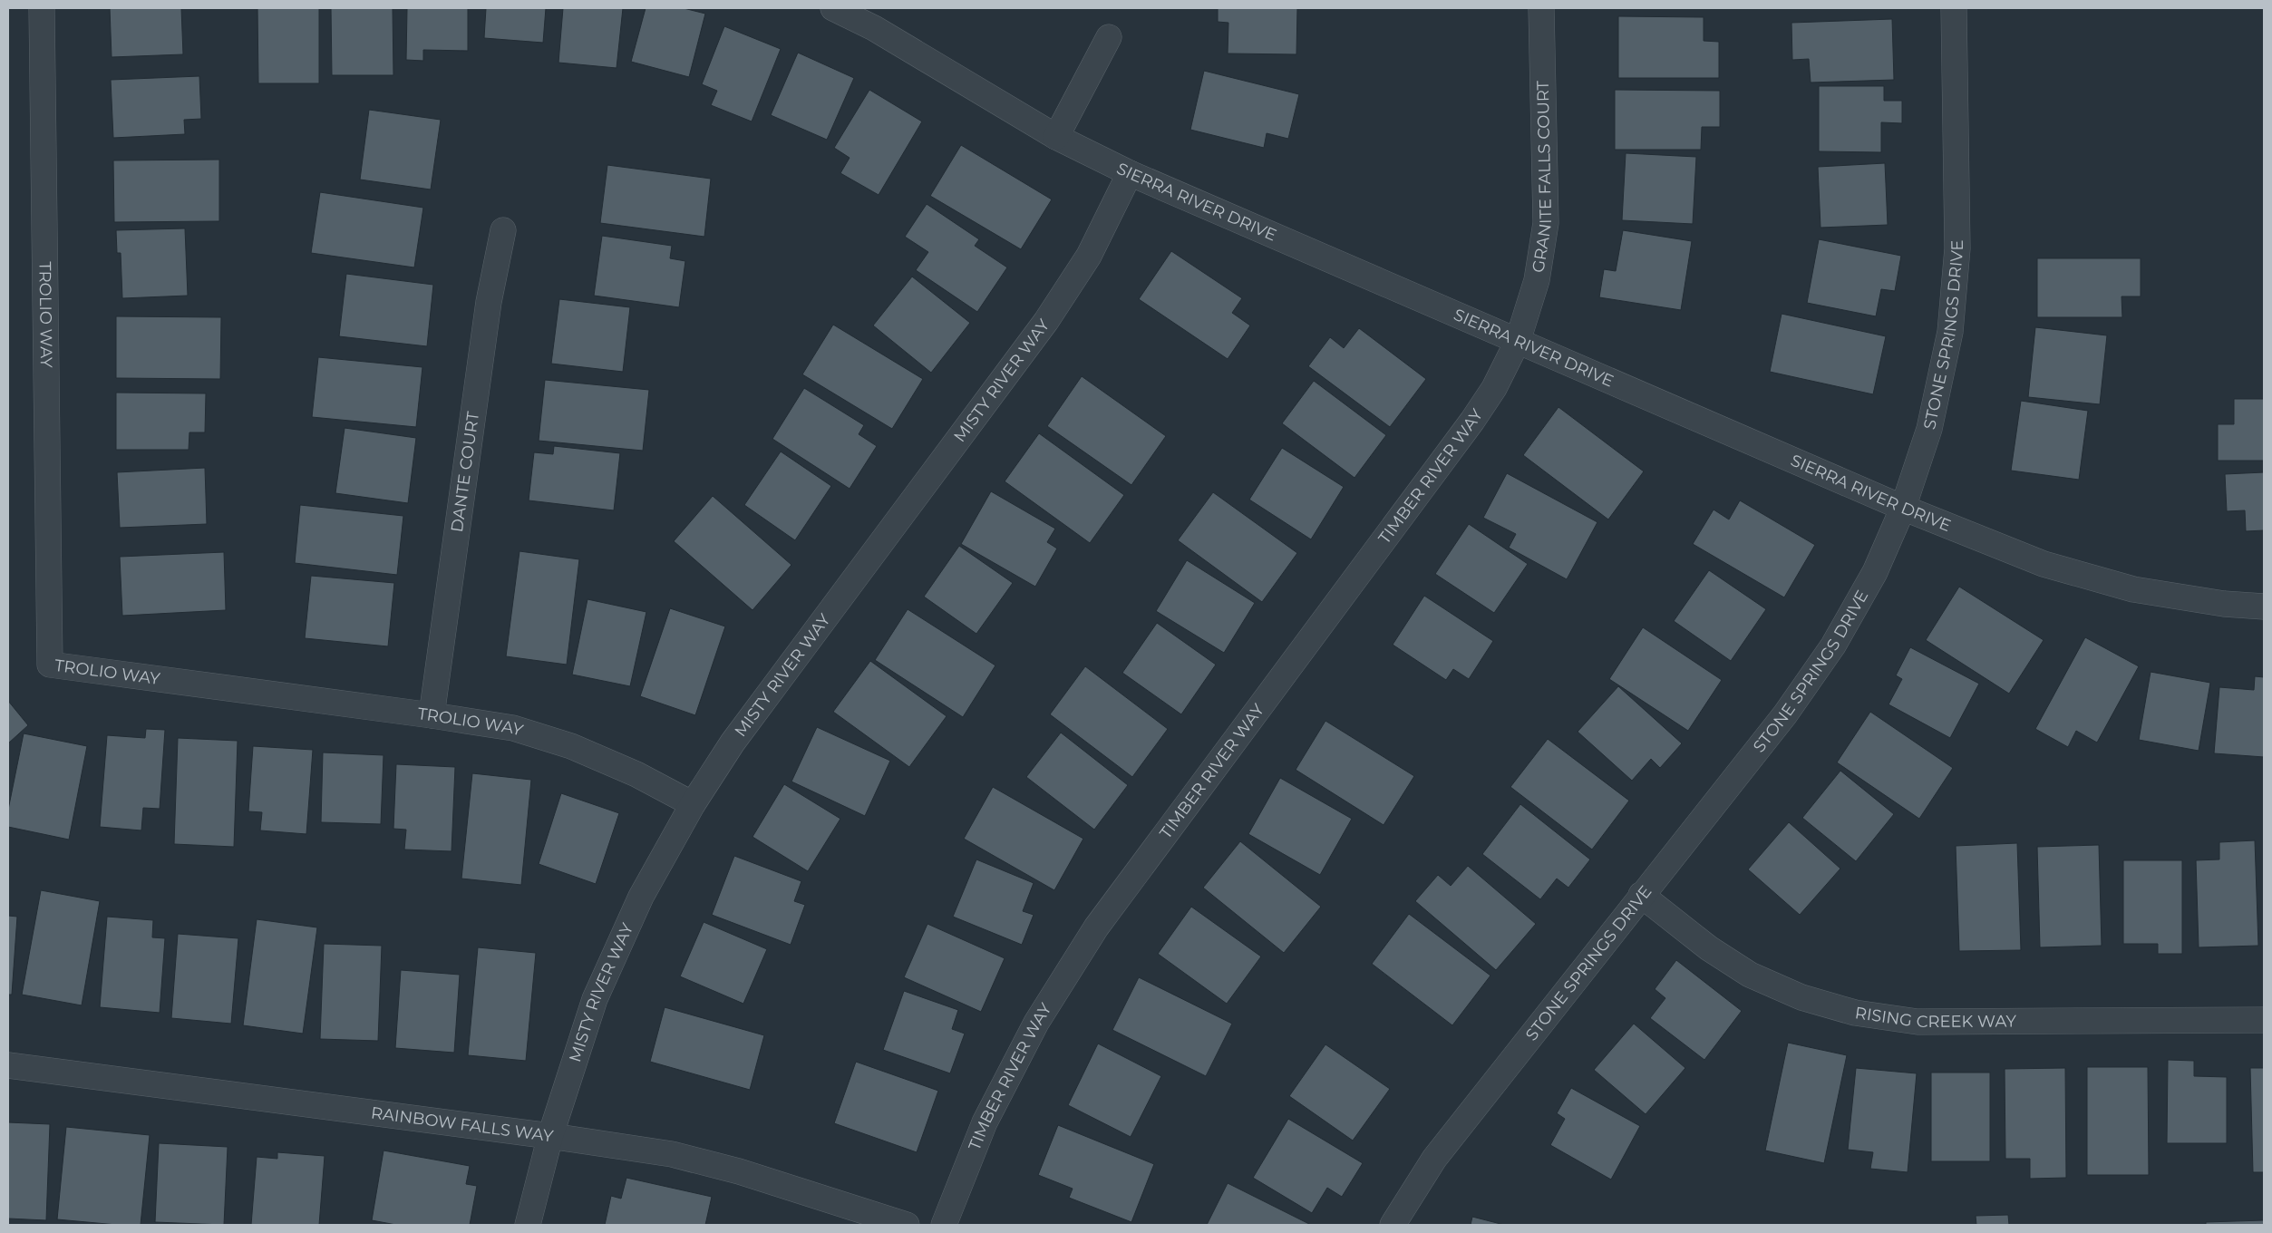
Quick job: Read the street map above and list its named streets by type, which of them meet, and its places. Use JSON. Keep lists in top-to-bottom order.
{
  "streets": {
    "street": [
      "GRANITE FALLS COURT",
      "SIERRA RIVER DRIVE",
      "TROLIO WAY",
      "STONE SPRINGS DRIVE",
      "MISTY RIVER WAY",
      "DANTE COURT",
      "TIMBER RIVER WAY",
      "RISING CREEK WAY",
      "RAINBOW FALLS WAY"
    ]
  },
  "crossings": [
    ["GRANITE FALLS COURT", "SIERRA RIVER DRIVE"],
    ["GRANITE FALLS COURT", "TIMBER RIVER WAY"],
    ["SIERRA RIVER DRIVE", "STONE SPRINGS DRIVE"],
    ["SIERRA RIVER DRIVE", "MISTY RIVER WAY"],
    ["SIERRA RIVER DRIVE", "TIMBER RIVER WAY"],
    ["TROLIO WAY", "MISTY RIVER WAY"],
    ["TROLIO WAY", "DANTE COURT"],
    ["STONE SPRINGS DRIVE", "RISING CREEK WAY"],
    ["MISTY RIVER WAY", "RAINBOW FALLS WAY"]
  ]
}
